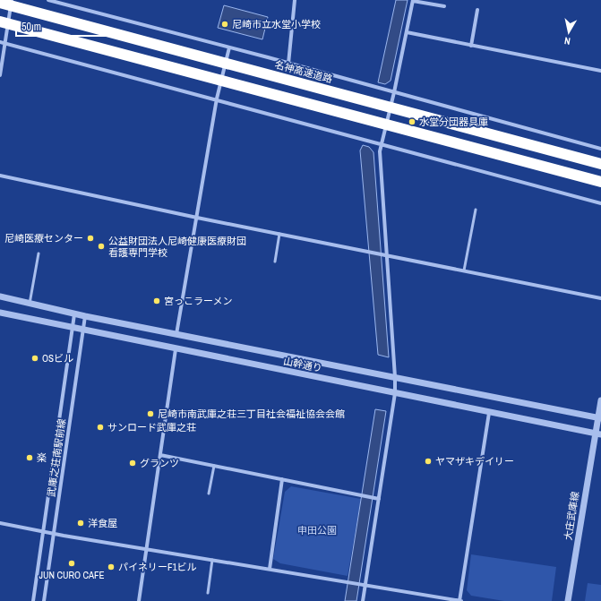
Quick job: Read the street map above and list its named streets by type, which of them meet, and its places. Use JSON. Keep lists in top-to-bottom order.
{
  "streets": {
    "highway": ["名神高速道路"],
    "street": ["山幹通り", "武庫之荘南駅前線", "大庄武庫線"]
  },
  "crossings": [
    ["山幹通り", "武庫之荘南駅前線"],
    ["山幹通り", "大庄武庫線"]
  ],
  "parks": ["申田公園"],
  "places": [
    "尼崎市立水堂小学校",
    "水堂分団器具庫",
    "尼崎医療センター",
    "公益財団法人尼崎健康医療財団 看護専門学校",
    "宮っこラーメン",
    "OSビル",
    "尼崎市南武庫之荘三丁目社会福祉協会会館",
    "サンロード武庫之荘",
    "楽",
    "ヤマザキデイリー",
    "グランツ",
    "洋食屋",
    "JUN CURO CAFE",
    "パイネリーF1ビル"
  ],
  "scale_bar": "50 m",
  "north": "bottom"
}
